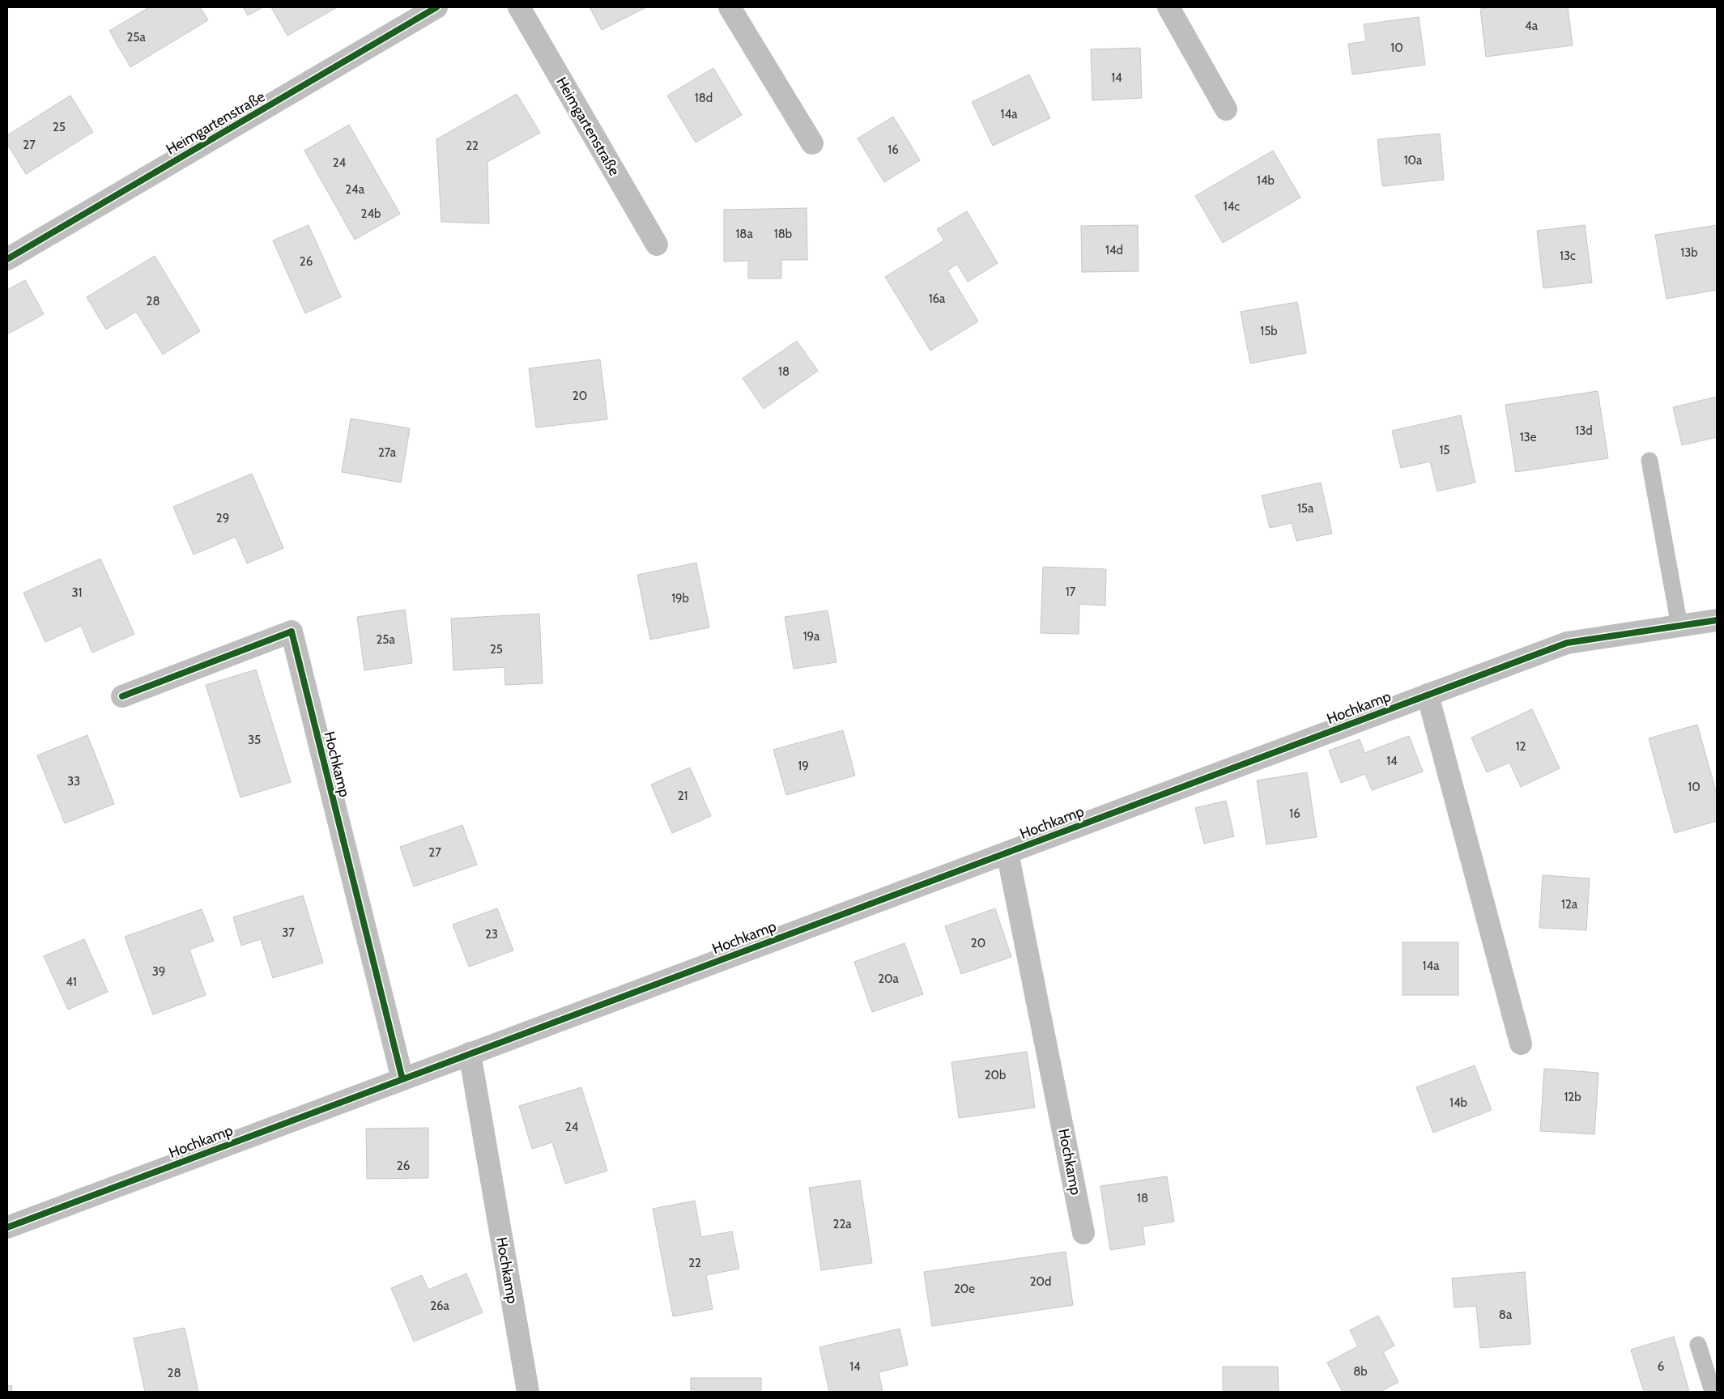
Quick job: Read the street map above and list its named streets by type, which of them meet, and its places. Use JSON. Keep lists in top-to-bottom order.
{
  "streets": {
    "street": ["Heimgartenstraße", "Hochkamp"]
  },
  "house_numbers": [
    "4a",
    "25a",
    "10",
    "14",
    "18d",
    "14a",
    "25",
    "27",
    "22",
    "16",
    "10a",
    "24",
    "14b",
    "24a",
    "14c",
    "24b",
    "18a",
    "18b",
    "14d",
    "13b",
    "13c",
    "26",
    "16a",
    "28",
    "15b",
    "18",
    "20",
    "13d",
    "13e",
    "15",
    "27a",
    "15a",
    "29",
    "17",
    "31",
    "19b",
    "19a",
    "25a",
    "25",
    "35",
    "12",
    "14",
    "19",
    "33",
    "10",
    "21",
    "16",
    "27",
    "12a",
    "37",
    "23",
    "20",
    "14a",
    "39",
    "20a",
    "41",
    "20b",
    "12b",
    "14b",
    "24",
    "26",
    "18",
    "22a",
    "22",
    "20d",
    "20e",
    "26a",
    "8a",
    "14",
    "6",
    "8b",
    "28"
  ]
}
